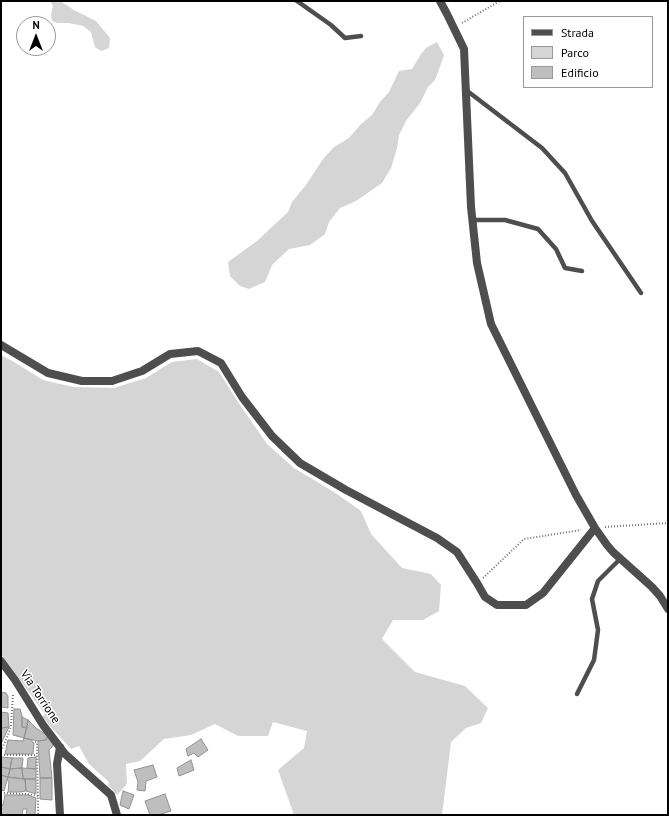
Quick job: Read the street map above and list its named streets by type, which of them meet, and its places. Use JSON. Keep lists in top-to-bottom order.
{
  "streets": {
    "street": ["Via Torrione"]
  },
  "legend": ["Strada", "Parco", "Edificio"],
  "north": "top"
}
